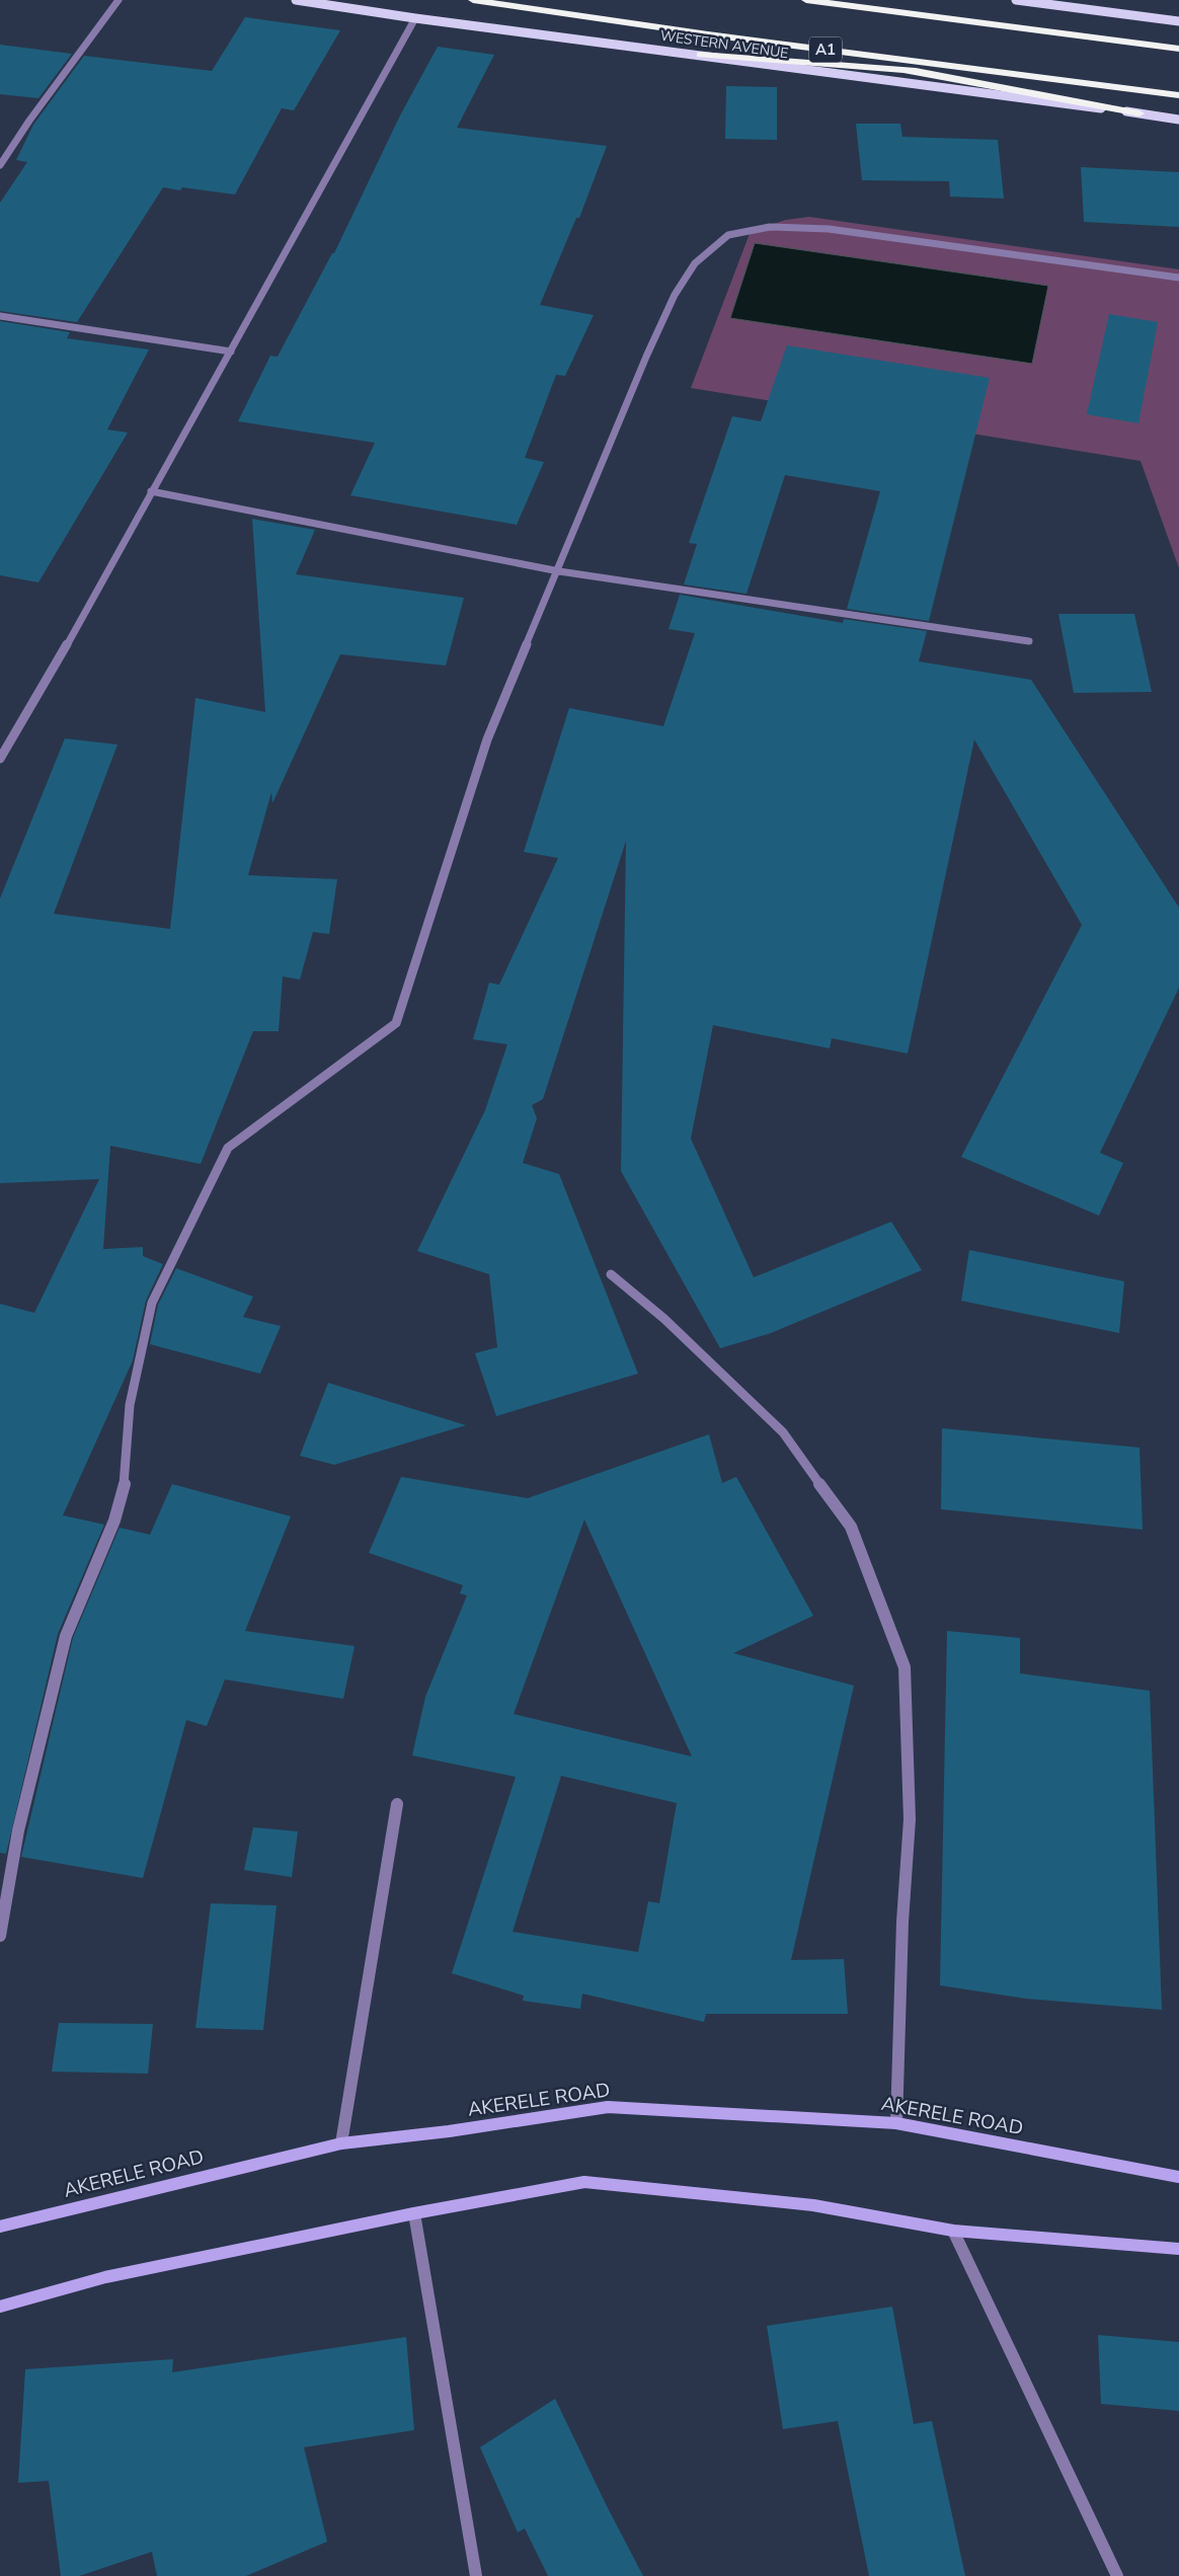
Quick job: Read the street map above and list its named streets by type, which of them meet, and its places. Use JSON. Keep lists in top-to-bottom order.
{
  "streets": {
    "highway": ["WESTERN AVENUE", "A1"],
    "street": ["AKERELE ROAD"]
  }
}
